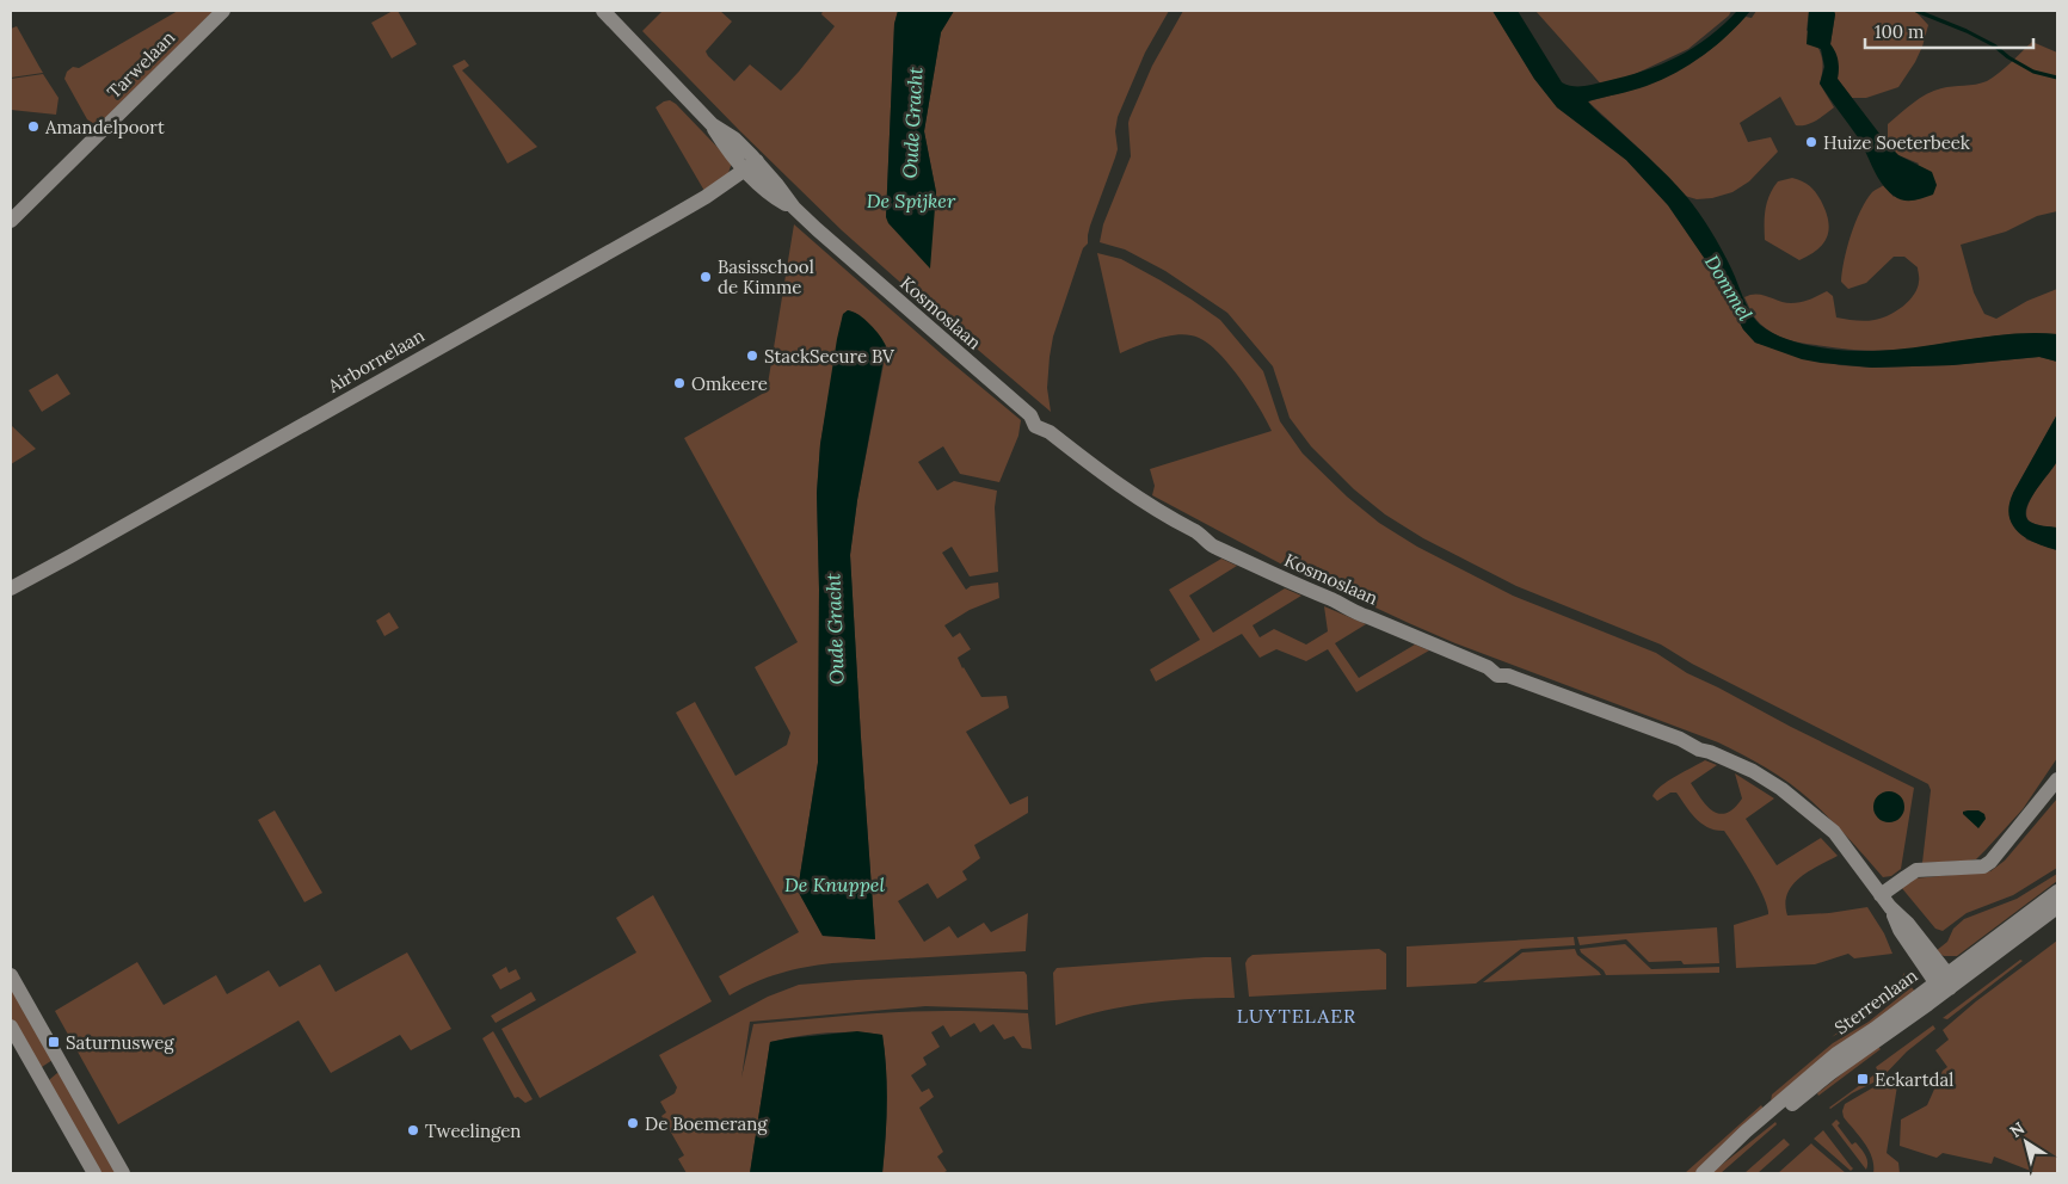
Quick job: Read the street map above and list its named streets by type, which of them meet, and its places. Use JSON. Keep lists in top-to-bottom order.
{
  "streets": {
    "street": [
      "Tarwelaan",
      "Kosmoslaan",
      "Airbornelaan",
      "Sterrenlaan"
    ]
  },
  "crossings": [
    ["Kosmoslaan", "Airbornelaan"],
    ["Kosmoslaan", "Sterrenlaan"]
  ],
  "districts": ["LUYTELAER"],
  "water": [
    "Oude Gracht",
    "De Spijker",
    "Dommel",
    "De Knuppel"
  ],
  "places": {
    "other": [
      "Amandelpoort",
      "Huize Soeterbeek",
      "Basisschool de Kimme",
      "StackSecure BV",
      "Omkeere",
      "De Boemerang",
      "Tweelingen"
    ],
    "transit": ["Saturnusweg", "Eckartdal"]
  },
  "scale_bar": "100 m",
  "north": "top left"
}
